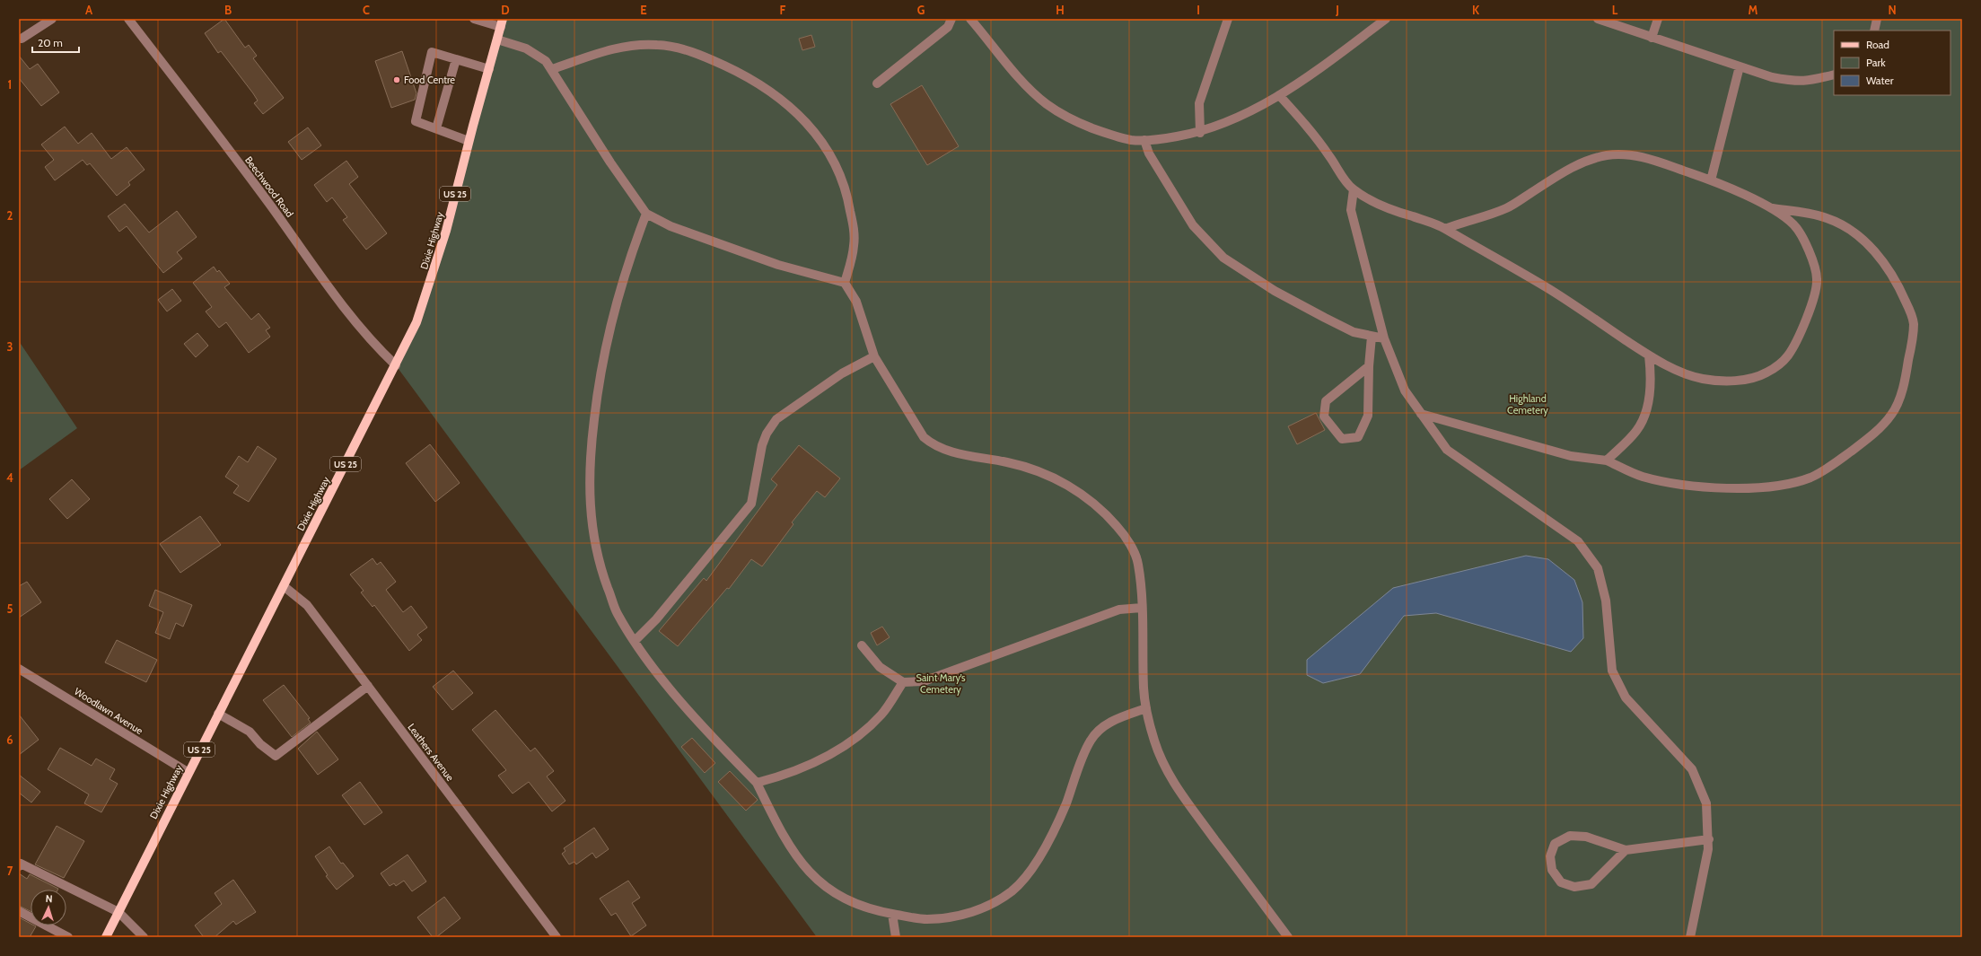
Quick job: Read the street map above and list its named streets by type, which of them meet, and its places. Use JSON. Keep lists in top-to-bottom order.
{
  "streets": {
    "main road": ["US 25", "Dixie Highway"],
    "street": ["Beechwood Road", "Woodlawn Avenue", "Leathers Avenue"]
  },
  "crossings": [
    ["Beechwood Road", "Dixie Highway"],
    ["Dixie Highway", "Woodlawn Avenue"],
    ["Dixie Highway", "Leathers Avenue"]
  ],
  "parks": ["Highland Cemetery", "Saint Mary’s Cemetery"],
  "places": ["Food Centre"],
  "legend": ["Road", "Park", "Water"],
  "scale_bar": "20 m",
  "north": "top",
  "grid": {
    "columns": [
      "A",
      "B",
      "C",
      "D",
      "E",
      "F",
      "G",
      "H",
      "I",
      "J",
      "K",
      "L",
      "M",
      "N"
    ],
    "rows": [
      "1",
      "2",
      "3",
      "4",
      "5",
      "6",
      "7"
    ]
  }
}
